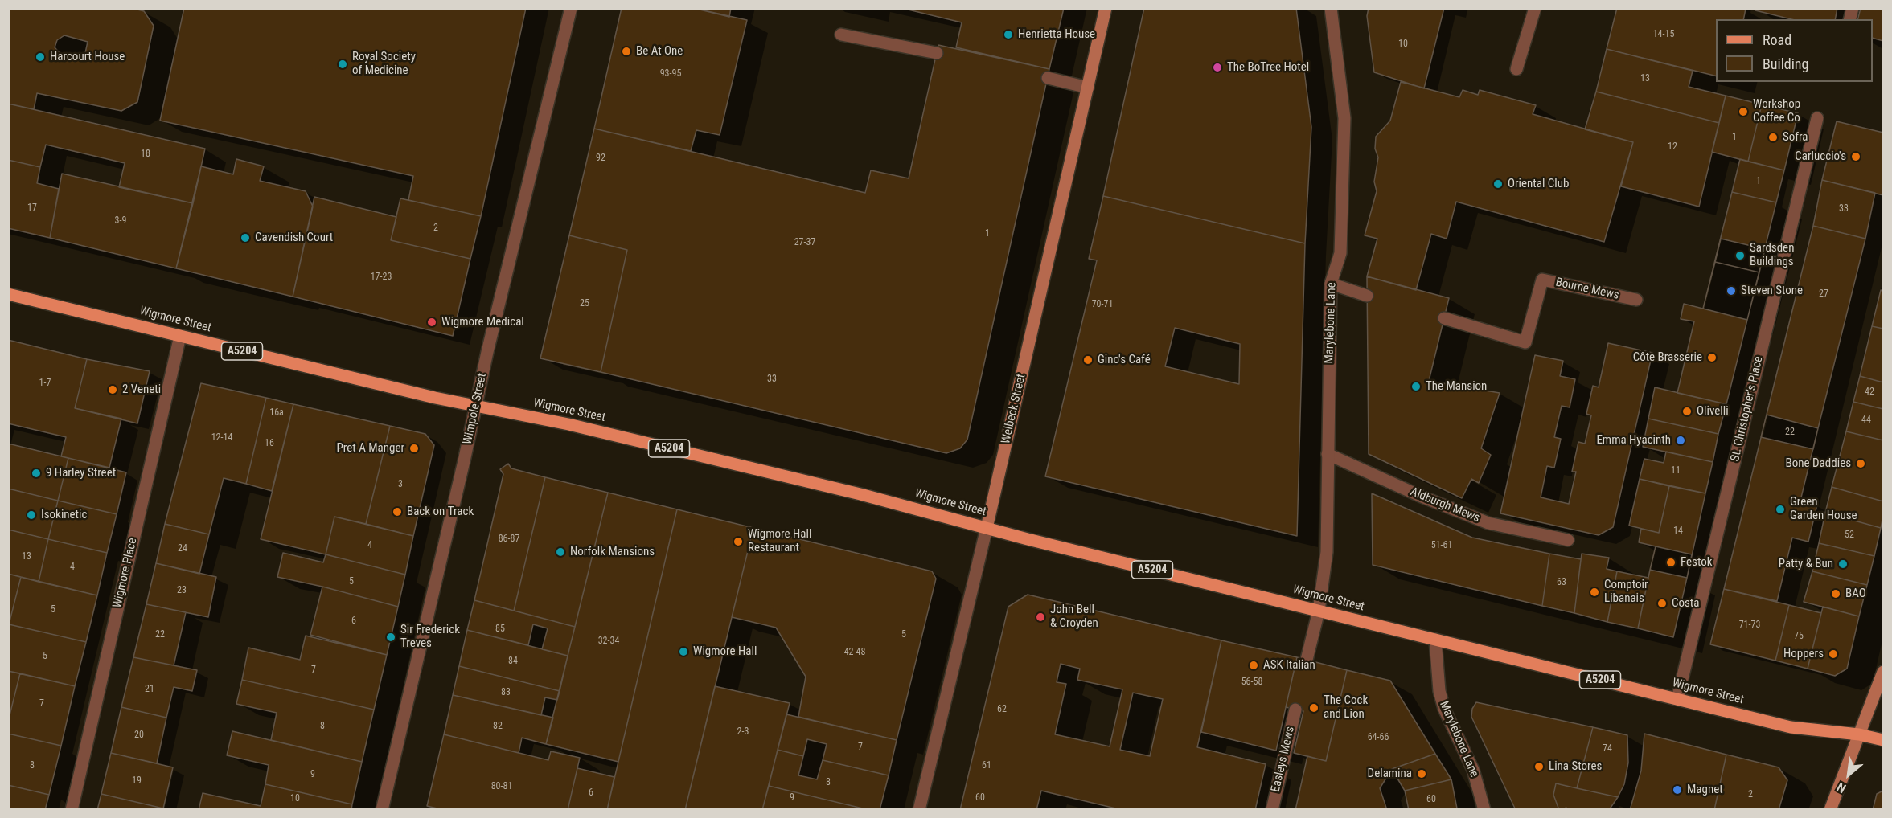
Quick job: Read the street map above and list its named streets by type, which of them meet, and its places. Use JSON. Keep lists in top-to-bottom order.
{
  "streets": {
    "main road": ["Wigmore Street", "A5204", "Welbeck Street"],
    "street": [
      "Bourne Mews",
      "Marylebone Lane",
      "Wimpole Street",
      "St. Christopher's Place",
      "Aldburgh Mews",
      "Wigmore Place",
      "Easleys Mews"
    ]
  },
  "crossings": [
    ["Wigmore Street", "Marylebone Lane"],
    ["Wigmore Street", "Wimpole Street"],
    ["Wigmore Street", "Welbeck Street"],
    ["Wigmore Street", "St. Christopher's Place"],
    ["Wigmore Street", "Wigmore Place"],
    ["Marylebone Lane", "Aldburgh Mews"]
  ],
  "places": [
    "Henrietta House",
    "Be At One",
    "Harcourt House",
    "Royal Society of Medicine",
    "The BoTree Hotel",
    "Workshop Coffee Co",
    "Sofra",
    "Carluccio's",
    "Oriental Club",
    "Cavendish Court",
    "Sardsden Buildings",
    "Steven Stone",
    "Wigmore Medical",
    "Côte Brasserie",
    "Gino's Café",
    "The Mansion",
    "2 Veneti",
    "Olivelli",
    "Emma Hyacinth",
    "Pret A Manger",
    "Bone Daddies",
    "9 Harley Street",
    "Green Garden House",
    "Back on Track",
    "Isokinetic",
    "Wigmore Hall Restaurant",
    "Norfolk Mansions",
    "Festok",
    "Patty & Bun",
    "Comptoir Libanais",
    "BAO",
    "Costa",
    "John Bell & Croyden",
    "Sir Frederick Treves",
    "Wigmore Hall",
    "Hoppers",
    "ASK Italian",
    "The Cock and Lion",
    "Lina Stores",
    "Delamina",
    "Magnet"
  ],
  "house_numbers": [
    "14-15",
    "10",
    "93-95",
    "13",
    "1",
    "12",
    "18",
    "92",
    "1",
    "17",
    "33",
    "3-9",
    "2",
    "1",
    "27-37",
    "17-23",
    "27",
    "25",
    "70-71",
    "33",
    "1-7",
    "42",
    "16a",
    "44",
    "22",
    "12-14",
    "16",
    "11",
    "3",
    "14",
    "52",
    "86-87",
    "4",
    "51-61",
    "24",
    "13",
    "4",
    "5",
    "63",
    "23",
    "5",
    "6",
    "71-73",
    "85",
    "22",
    "5",
    "75",
    "32-34",
    "42-48",
    "5",
    "84",
    "7",
    "56-58",
    "21",
    "83",
    "7",
    "62",
    "8",
    "82",
    "2-3",
    "20",
    "64-66",
    "7",
    "74",
    "8",
    "61",
    "9",
    "19",
    "8",
    "80-81",
    "6",
    "2",
    "9",
    "60",
    "10",
    "60"
  ],
  "legend": ["Road", "Building"],
  "north": "bottom left"
}
